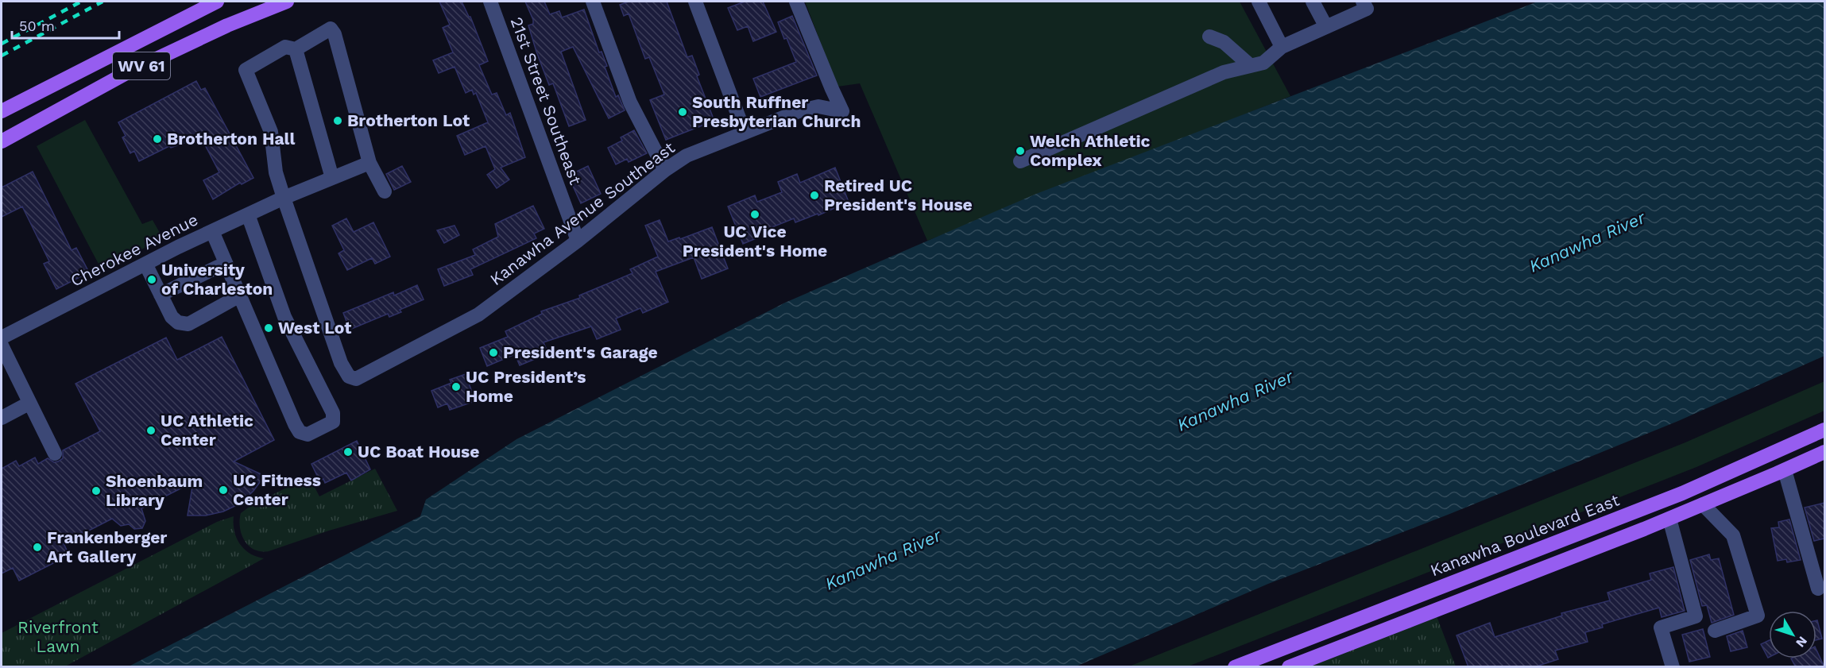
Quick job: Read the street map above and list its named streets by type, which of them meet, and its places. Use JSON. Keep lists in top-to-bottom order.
{
  "streets": {
    "main road": ["WV 61", "Kanawha Boulevard East"],
    "street": ["21st Street Southeast", "Kanawha Avenue Southeast", "Cherokee Avenue"]
  },
  "crossings": [
    ["21st Street Southeast", "Kanawha Avenue Southeast"],
    ["Kanawha Avenue Southeast", "Cherokee Avenue"]
  ],
  "water": ["Kanawha River"],
  "parks": ["Riverfront Lawn"],
  "places": [
    "South Ruffner Presbyterian Church",
    "Brotherton Lot",
    "Brotherton Hall",
    "Welch Athletic Complex",
    "Retired UC President's House",
    "UC Vice President's Home",
    "University of Charleston",
    "West Lot",
    "President's Garage",
    "UC President’s Home",
    "UC Athletic Center",
    "UC Boat House",
    "UC Fitness Center",
    "Shoenbaum Library",
    "Frankenberger Art Gallery"
  ],
  "scale_bar": "50 m",
  "north": "bottom right"
}
